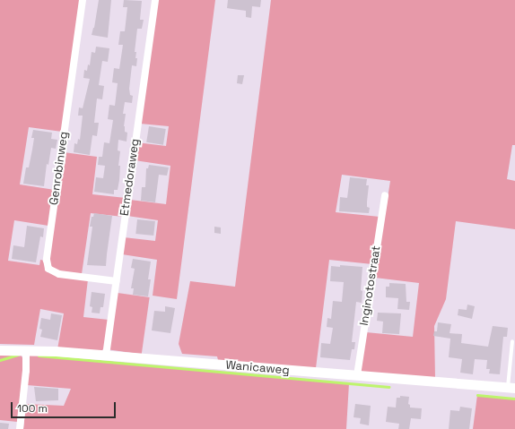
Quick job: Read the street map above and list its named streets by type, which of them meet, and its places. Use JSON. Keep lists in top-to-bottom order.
{
  "streets": {
    "street": [
      "Genrobinweg",
      "Etmedoraweg",
      "Inginotostraat",
      "Wanicaweg"
    ]
  },
  "crossings": [
    ["Genrobinweg", "Etmedoraweg"],
    ["Etmedoraweg", "Wanicaweg"],
    ["Inginotostraat", "Wanicaweg"]
  ],
  "scale_bar": "100 m"
}
